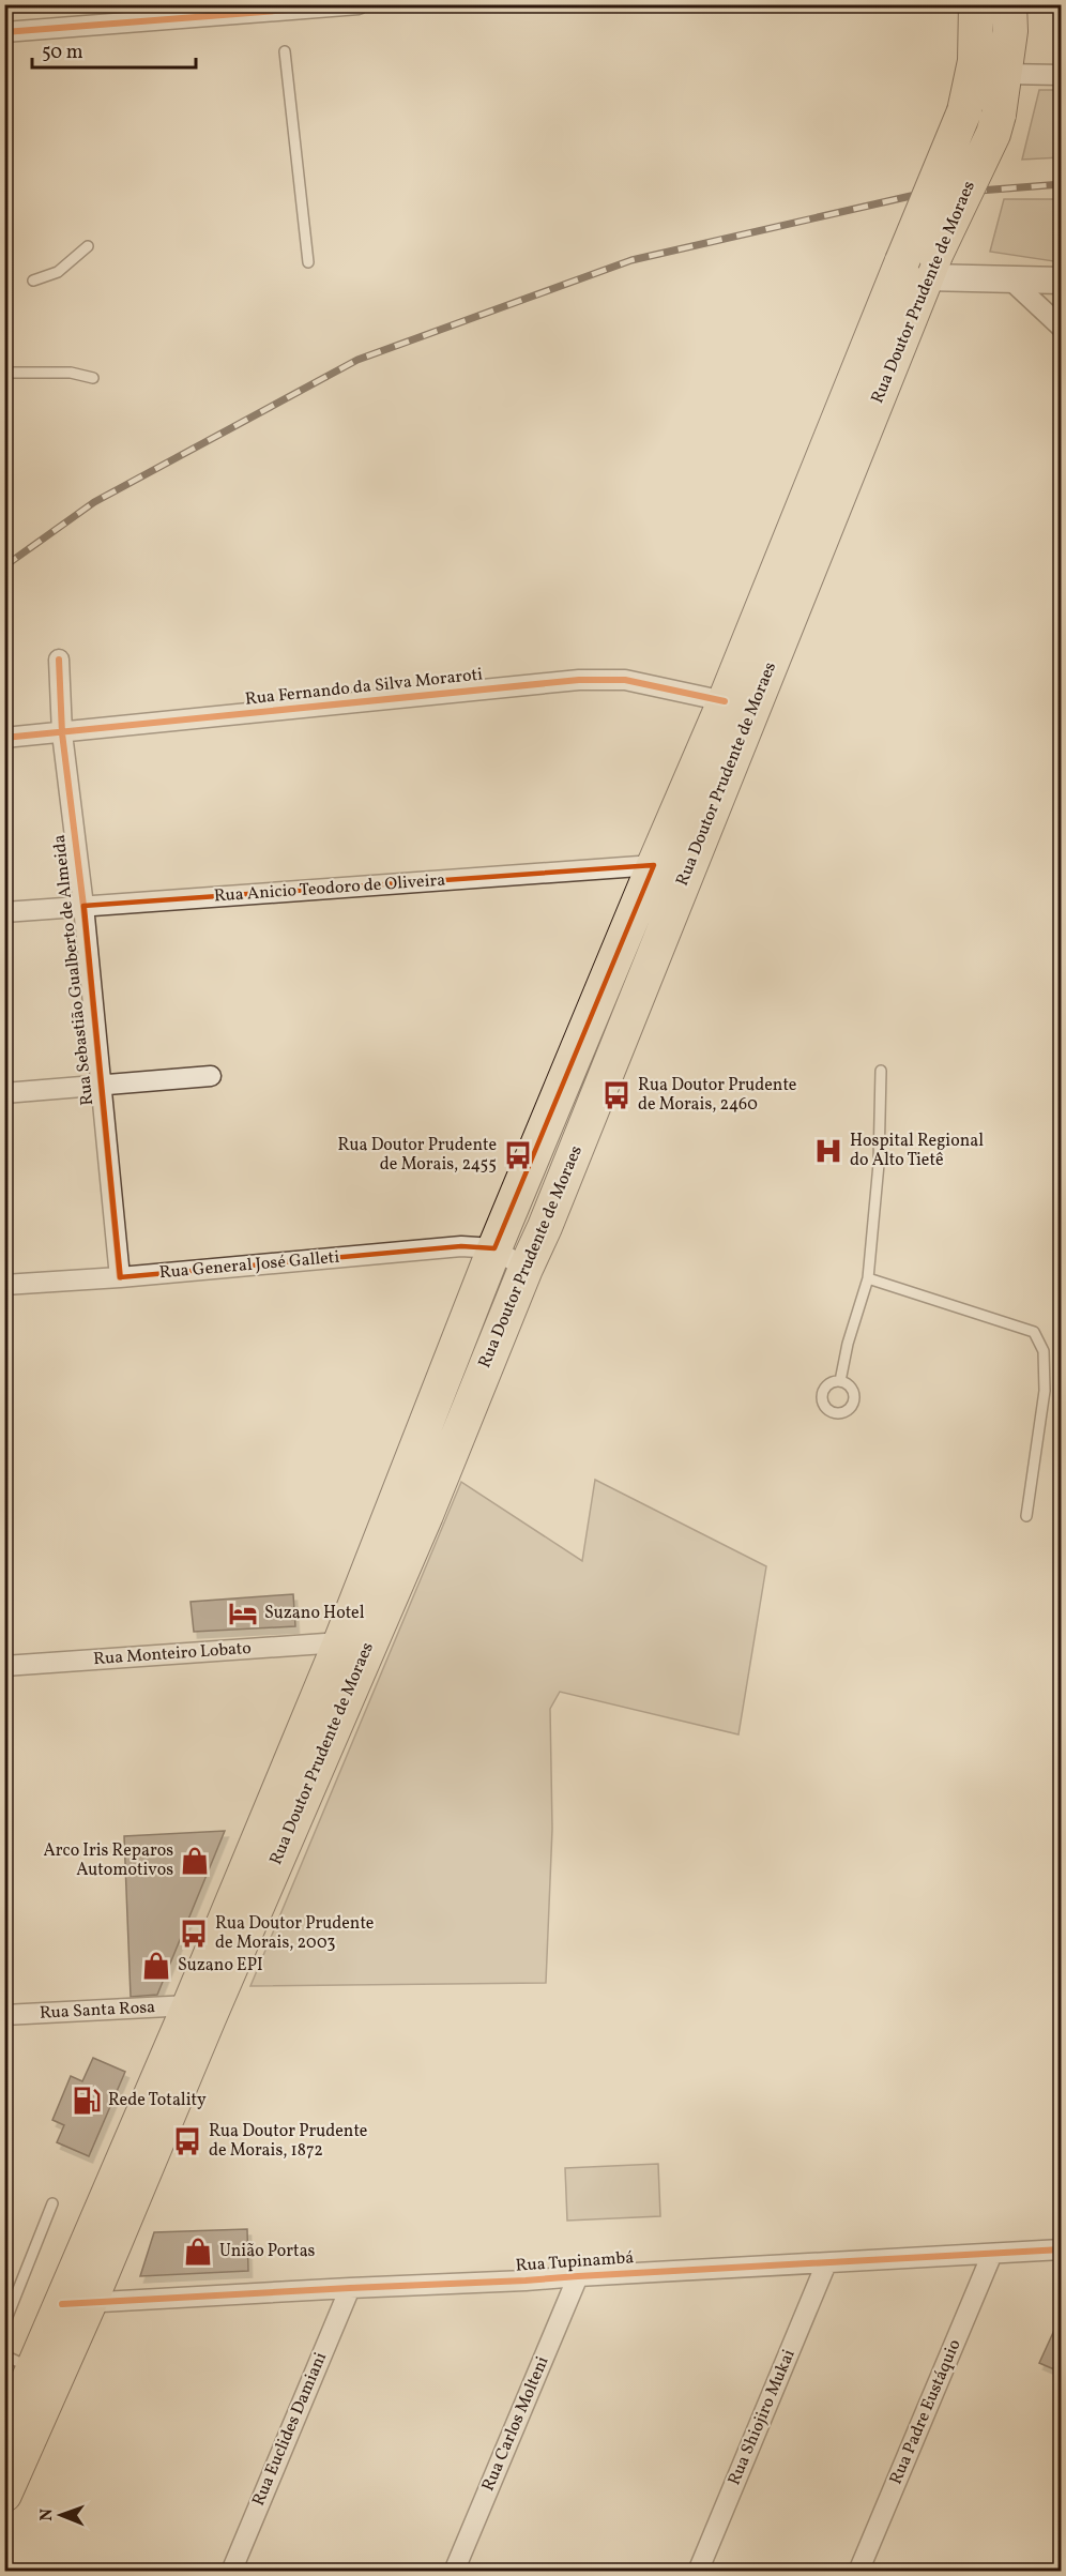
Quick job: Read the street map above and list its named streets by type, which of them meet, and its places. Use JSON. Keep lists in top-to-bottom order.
{
  "streets": {
    "highway": ["Rua Doutor Prudente de Moraes"],
    "street": [
      "Rua Fernando da Silva Moraroti",
      "Rua Anicio Teodoro de Oliveira",
      "Rua Sebastião Gualberto de Almeida",
      "Rua General José Galleti",
      "Rua Monteiro Lobato",
      "Rua Santa Rosa",
      "Rua Tupinambá",
      "Rua Padre Eustáquio",
      "Rua Shiojiro Mukai",
      "Rua Carlos Molteni",
      "Rua Euclides Damiani"
    ]
  },
  "crossings": [
    ["Rua Doutor Prudente de Moraes", "Rua Fernando da Silva Moraroti"],
    ["Rua Doutor Prudente de Moraes", "Rua Anicio Teodoro de Oliveira"],
    ["Rua Doutor Prudente de Moraes", "Rua General José Galleti"],
    ["Rua Doutor Prudente de Moraes", "Rua Monteiro Lobato"],
    ["Rua Doutor Prudente de Moraes", "Rua Santa Rosa"],
    ["Rua Doutor Prudente de Moraes", "Rua Tupinambá"],
    ["Rua Fernando da Silva Moraroti", "Rua Sebastião Gualberto de Almeida"],
    ["Rua Anicio Teodoro de Oliveira", "Rua Sebastião Gualberto de Almeida"],
    ["Rua Sebastião Gualberto de Almeida", "Rua General José Galleti"],
    ["Rua Tupinambá", "Rua Padre Eustáquio"],
    ["Rua Tupinambá", "Rua Shiojiro Mukai"],
    ["Rua Tupinambá", "Rua Carlos Molteni"],
    ["Rua Tupinambá", "Rua Euclides Damiani"]
  ],
  "places": {
    "bus stop": [
      "Rua Doutor Prudente de Morais, 2460",
      "Rua Doutor Prudente de Morais, 2455",
      "Rua Doutor Prudente de Morais, 2003",
      "Rua Doutor Prudente de Morais, 1872"
    ],
    "hospital": ["Hospital Regional do Alto Tietê"],
    "hotel": ["Suzano Hotel"],
    "shop": ["Arco Iris Reparos Automotivos", "Suzano EPI", "União Portas"],
    "fuel station": ["Rede Totality"]
  },
  "scale_bar": "50 m",
  "north": "left"
}
